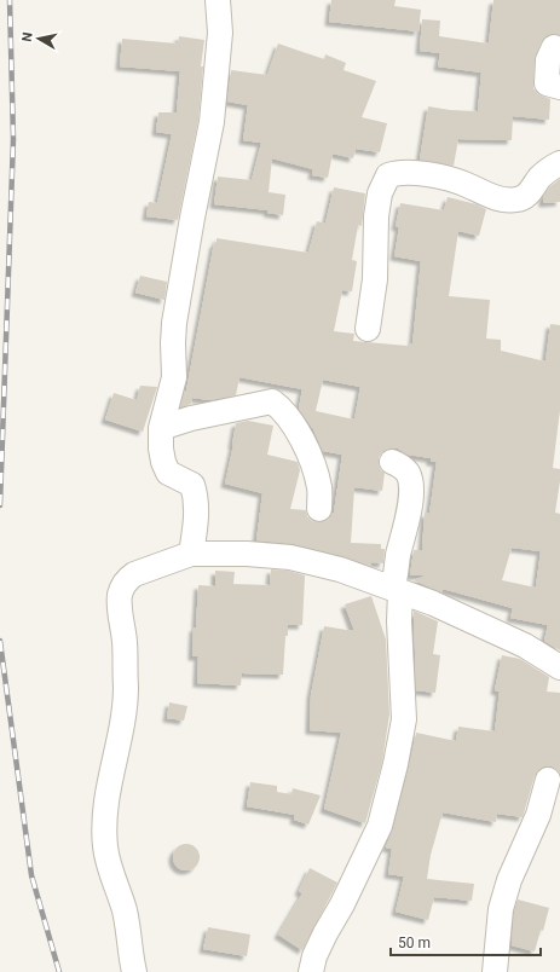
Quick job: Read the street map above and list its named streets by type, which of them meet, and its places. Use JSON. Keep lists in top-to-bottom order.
{
  "scale_bar": "50 m",
  "north": "left"
}
